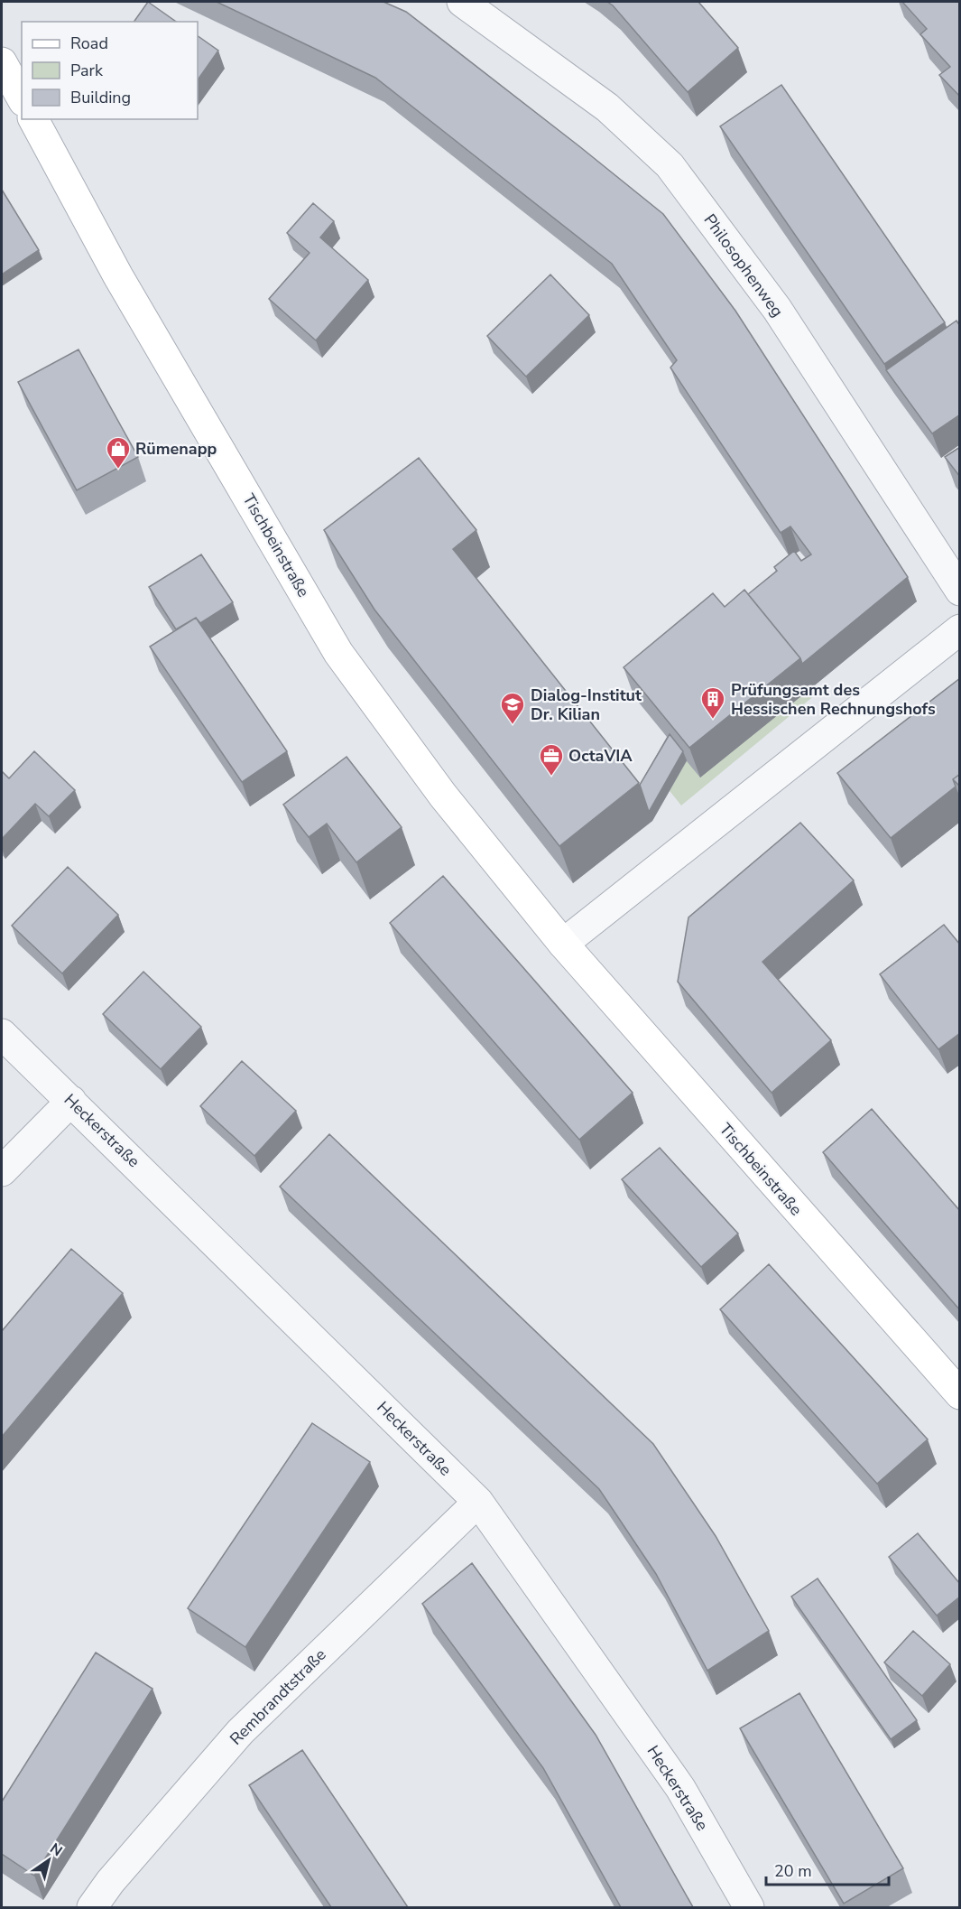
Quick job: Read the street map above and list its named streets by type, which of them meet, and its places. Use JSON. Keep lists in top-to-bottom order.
{
  "streets": {
    "main road": ["Tischbeinstraße"],
    "street": ["Philosophenweg", "Heckerstraße", "Rembrandtstraße"]
  },
  "crossings": [
    ["Heckerstraße", "Rembrandtstraße"]
  ],
  "places": {
    "shop": ["Rümenapp"],
    "building": ["Prüfungsamt des Hessischen Rechnungshofs"],
    "school or university": ["Dialog-Institut Dr. Kilian"],
    "office": ["OctaVIA"]
  },
  "legend": ["Road", "Park", "Building"],
  "scale_bar": "20 m",
  "north": "top right"
}
